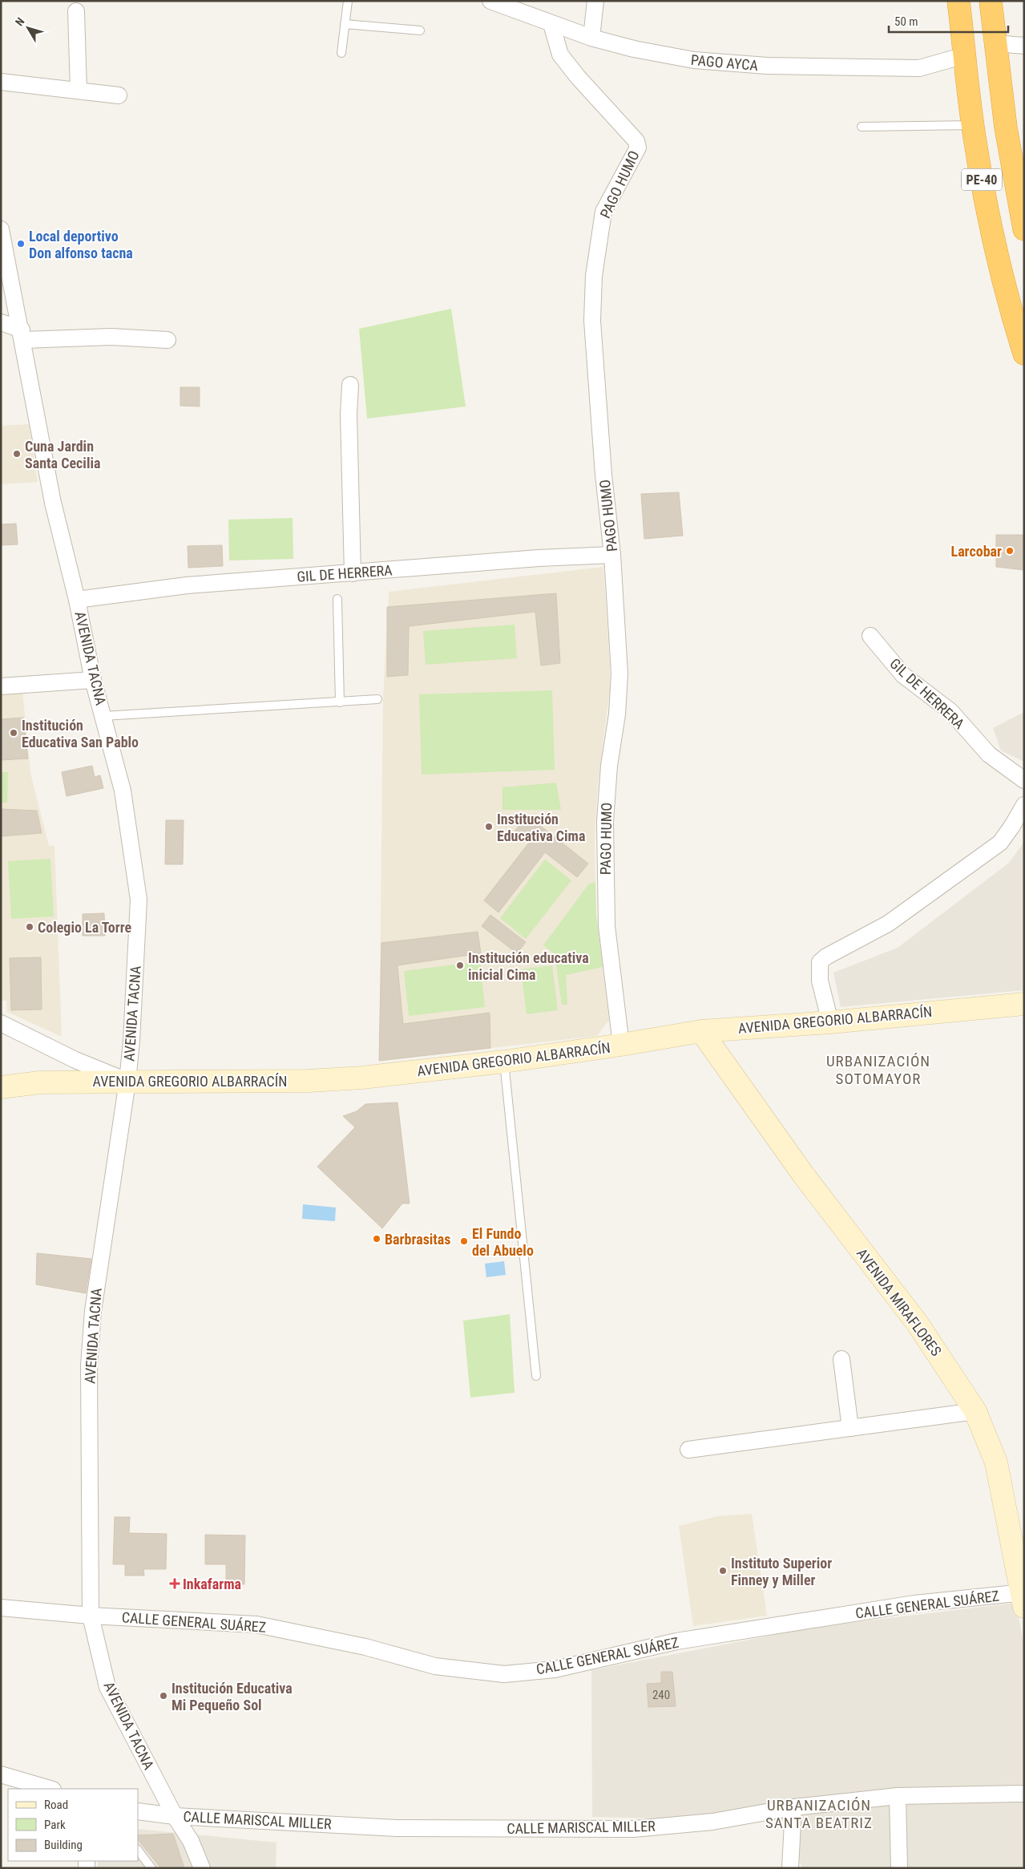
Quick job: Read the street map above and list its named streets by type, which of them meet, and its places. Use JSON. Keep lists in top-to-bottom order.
{
  "streets": {
    "highway": ["PE-40"],
    "street": [
      "PAGO AYCA",
      "PAGO HUMO",
      "GIL DE HERRERA",
      "AVENIDA TACNA",
      "AVENIDA GREGORIO ALBARRACÍN",
      "AVENIDA MIRAFLORES",
      "CALLE GENERAL SUÁREZ",
      "CALLE MARISCAL MILLER"
    ]
  },
  "crossings": [
    ["PAGO AYCA", "PE-40"],
    ["PAGO AYCA", "PAGO HUMO"],
    ["PAGO HUMO", "GIL DE HERRERA"],
    ["PAGO HUMO", "AVENIDA GREGORIO ALBARRACÍN"],
    ["GIL DE HERRERA", "AVENIDA TACNA"],
    ["AVENIDA TACNA", "AVENIDA GREGORIO ALBARRACÍN"],
    ["AVENIDA TACNA", "CALLE GENERAL SUÁREZ"],
    ["AVENIDA TACNA", "CALLE MARISCAL MILLER"],
    ["AVENIDA GREGORIO ALBARRACÍN", "AVENIDA MIRAFLORES"],
    ["AVENIDA MIRAFLORES", "CALLE GENERAL SUÁREZ"]
  ],
  "districts": ["URBANIZACIÓN SOTOMAYOR", "URBANIZACIÓN SANTA BEATRIZ"],
  "places": {
    "other": [
      "Local deportivo Don alfonso tacna",
      "Cuna Jardin Santa Cecilia",
      "Larcobar",
      "Institución Educativa San Pablo",
      "Institución Educativa Cima",
      "Colegio La Torre",
      "Institución educativa inicial Cima",
      "Barbrasitas",
      "El Fundo del Abuelo",
      "Instituto Superior Finney y Miller",
      "Institución Educativa Mi Pequeño Sol"
    ],
    "health": ["Inkafarma"]
  },
  "house_numbers": ["240"],
  "legend": ["Road", "Park", "Building"],
  "scale_bar": "50 m",
  "north": "top left"
}
